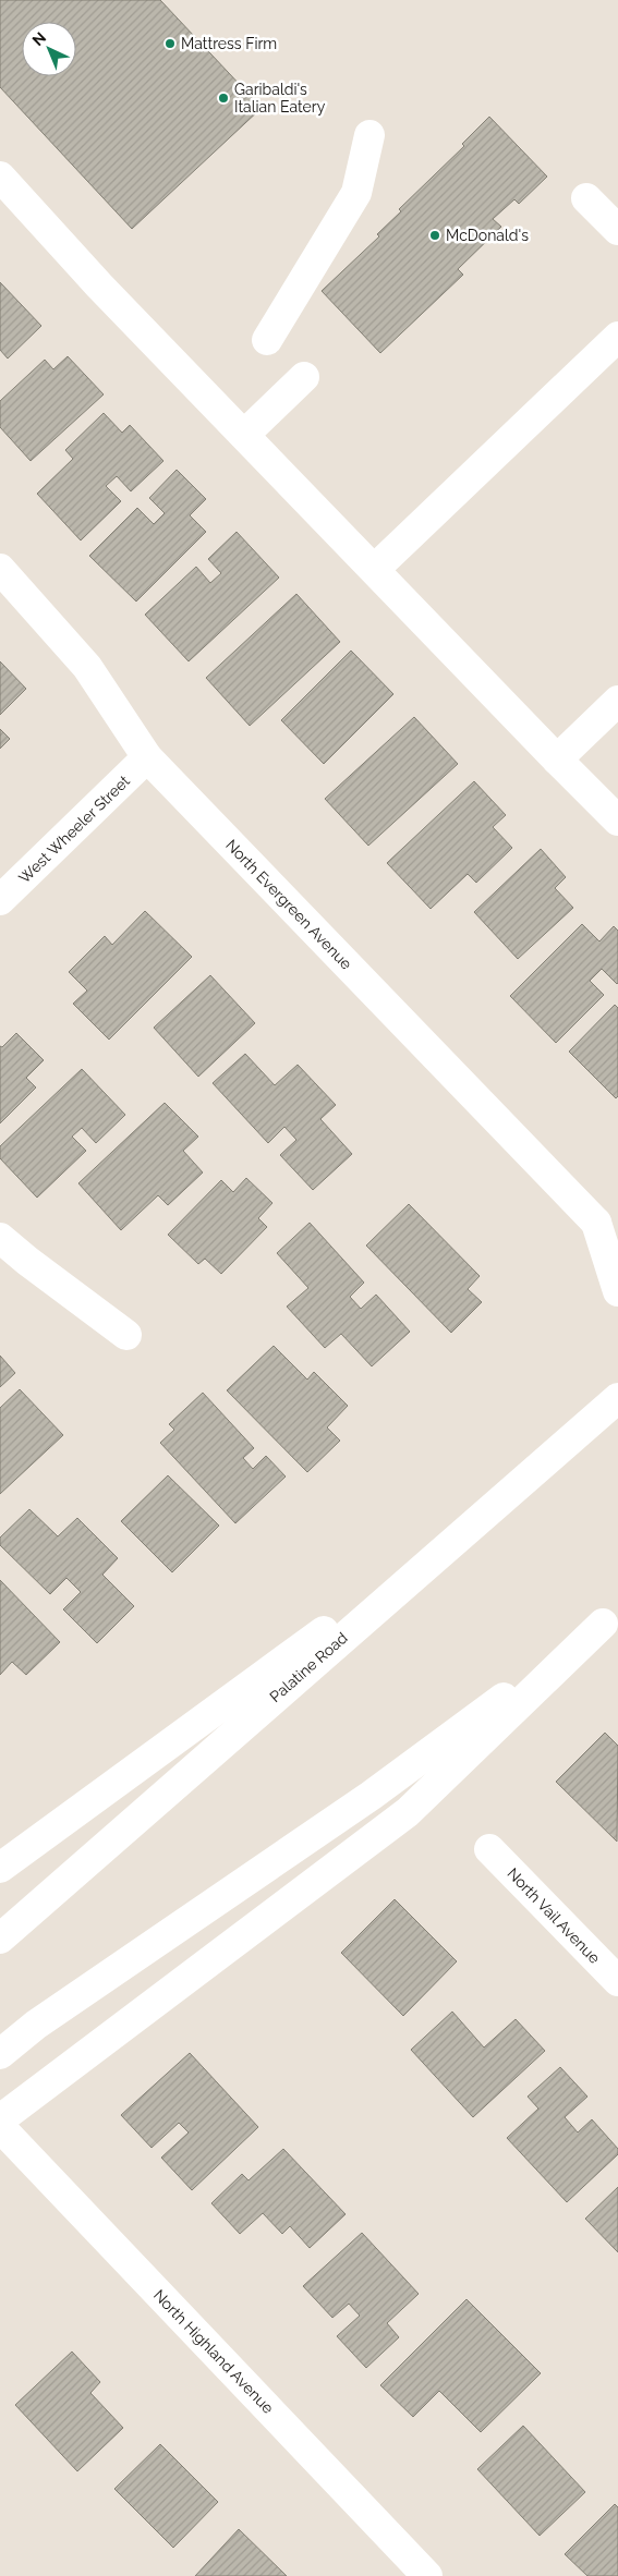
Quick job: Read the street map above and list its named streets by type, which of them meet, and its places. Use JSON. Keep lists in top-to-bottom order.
{
  "streets": {
    "main road": [
      "West Wheeler Street",
      "North Evergreen Avenue",
      "Palatine Road",
      "North Vail Avenue",
      "North Highland Avenue"
    ]
  },
  "crossings": [
    ["West Wheeler Street", "North Evergreen Avenue"]
  ],
  "places": ["Mattress Firm", "Garibaldi's Italian Eatery", "McDonald's"],
  "north": "top left"
}
